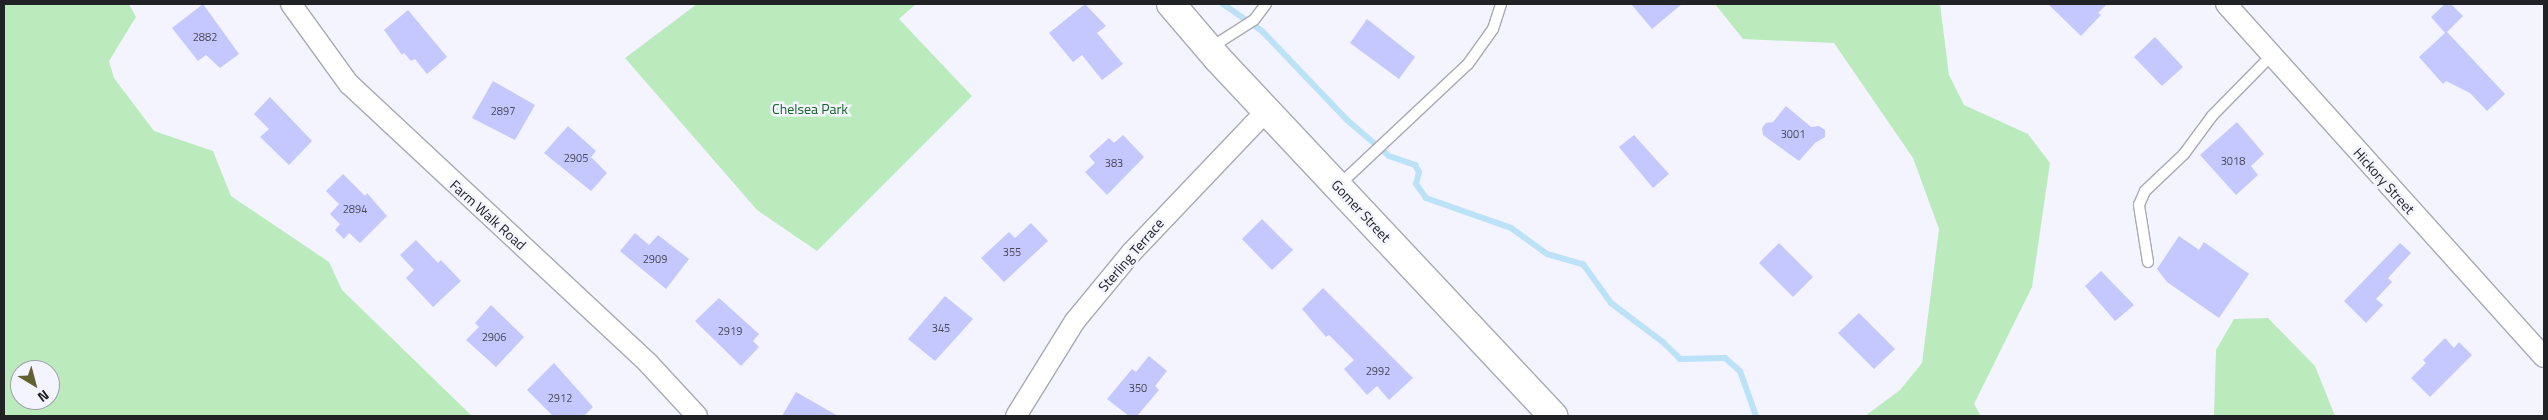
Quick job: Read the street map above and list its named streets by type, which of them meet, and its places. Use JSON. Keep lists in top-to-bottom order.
{
  "streets": {
    "street": [
      "Hickory Street",
      "Gomer Street",
      "Farm Walk Road",
      "Sterling Terrace"
    ]
  },
  "crossings": [
    ["Gomer Street", "Sterling Terrace"]
  ],
  "parks": ["Chelsea Park"],
  "house_numbers": [
    "2882",
    "2897",
    "3001",
    "2905",
    "3018",
    "383",
    "2894",
    "355",
    "2909",
    "345",
    "2919",
    "2906",
    "2992",
    "350",
    "2912"
  ],
  "north": "bottom right"
}
